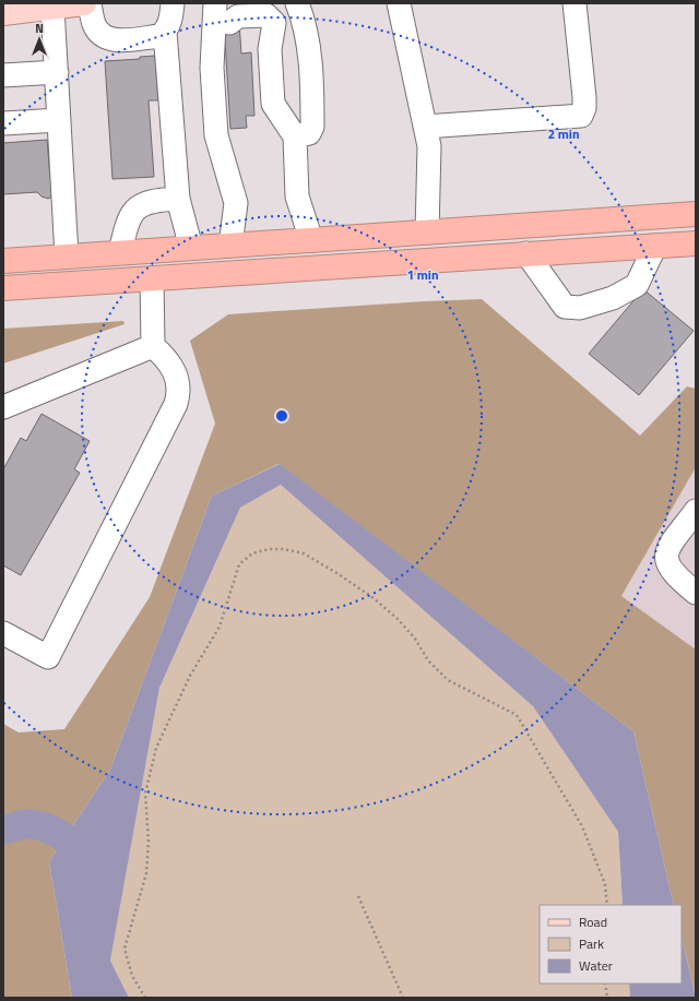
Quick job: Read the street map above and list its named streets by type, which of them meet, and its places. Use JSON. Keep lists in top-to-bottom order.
{
  "legend": ["Road", "Park", "Water"],
  "north": "top",
  "rings": ["2 min", "1 min"]
}
